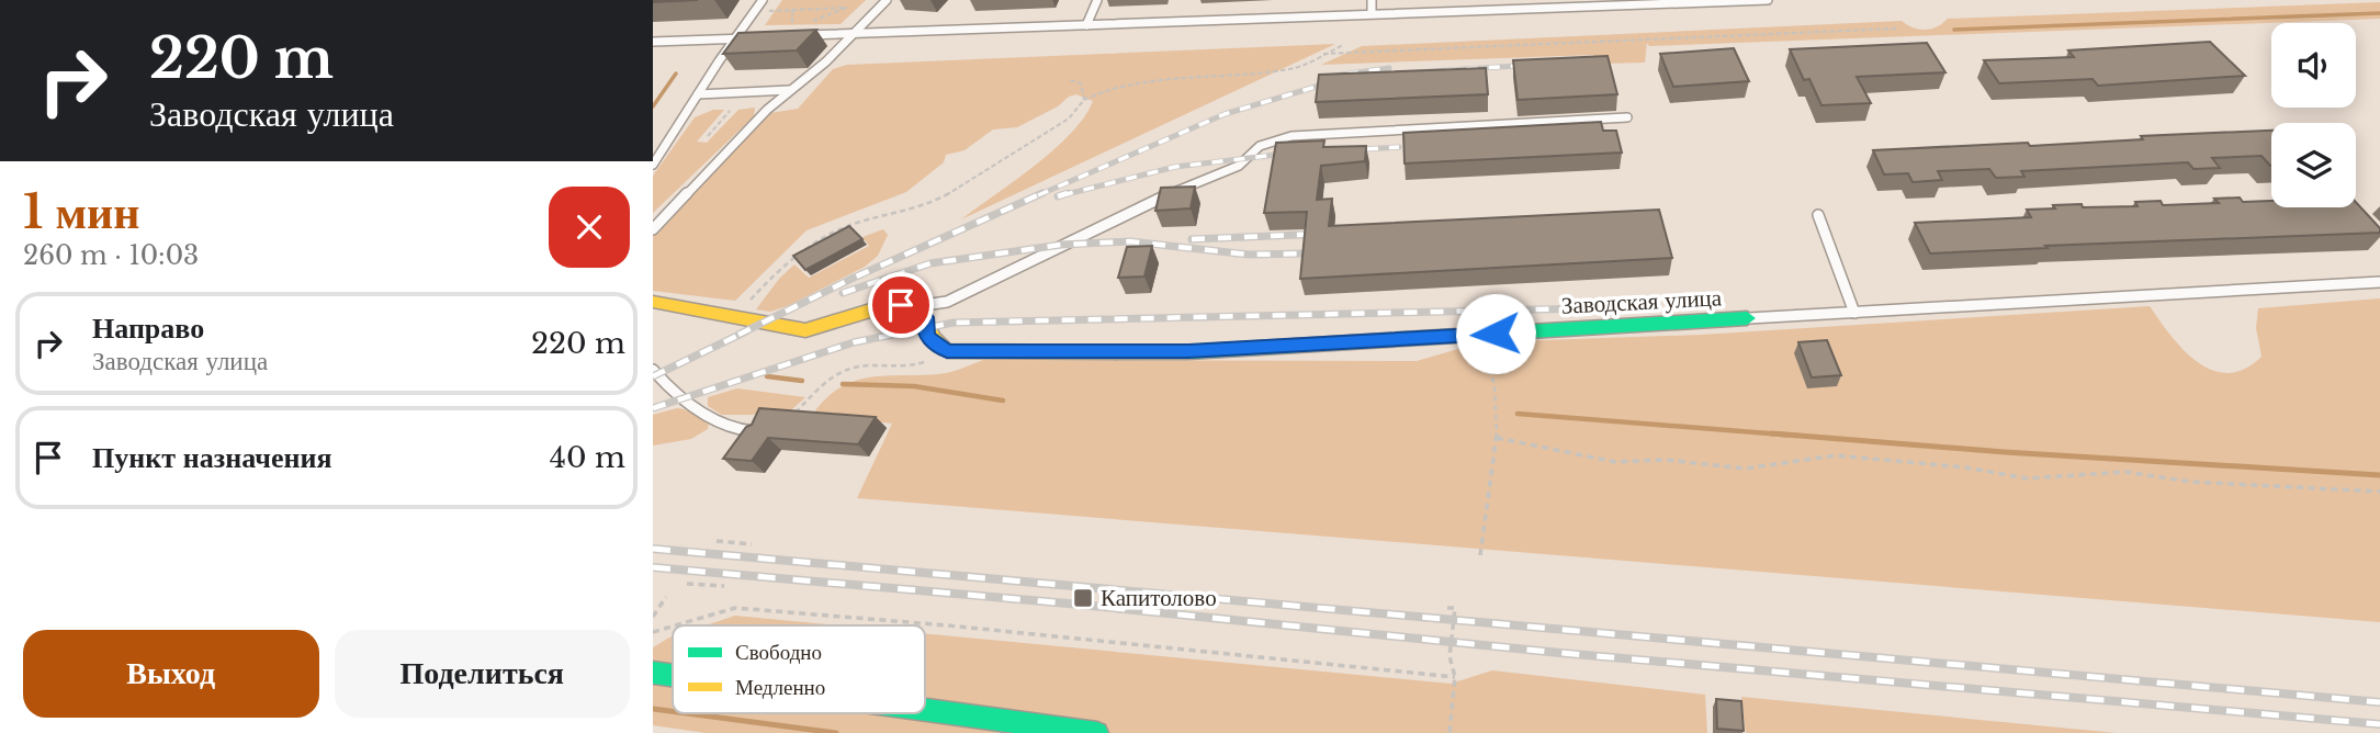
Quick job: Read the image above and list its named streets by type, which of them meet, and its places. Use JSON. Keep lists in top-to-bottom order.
{
  "streets": {
    "street": ["Заводская улица"]
  },
  "places": {
    "transit": ["Капитолово"]
  },
  "legend": ["Свободно", "Медленно"],
  "page": {
    "turn": ["220 m", "Заводская улица"],
    "heading": ["1 мин", "260 m · 10:03"],
    "list": [
      {
        "name": "Направо",
        "note": "Заводская улица",
        "value": "220 m"
      },
      {
        "name": "Пункт назначения",
        "value": "40 m"
      }
    ],
    "buttons": ["Выход", "Поделиться"]
  }
}
